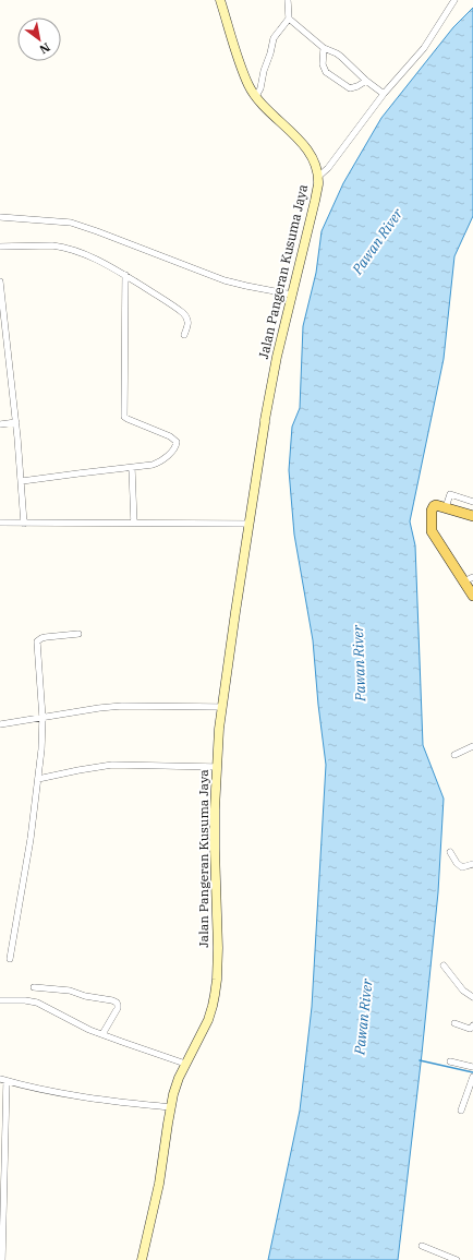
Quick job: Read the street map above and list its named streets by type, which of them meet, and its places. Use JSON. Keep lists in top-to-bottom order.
{
  "streets": {
    "street": ["Jalan Pangeran Kusuma Jaya"]
  },
  "water": ["Pawan River"],
  "north": "bottom right"
}
